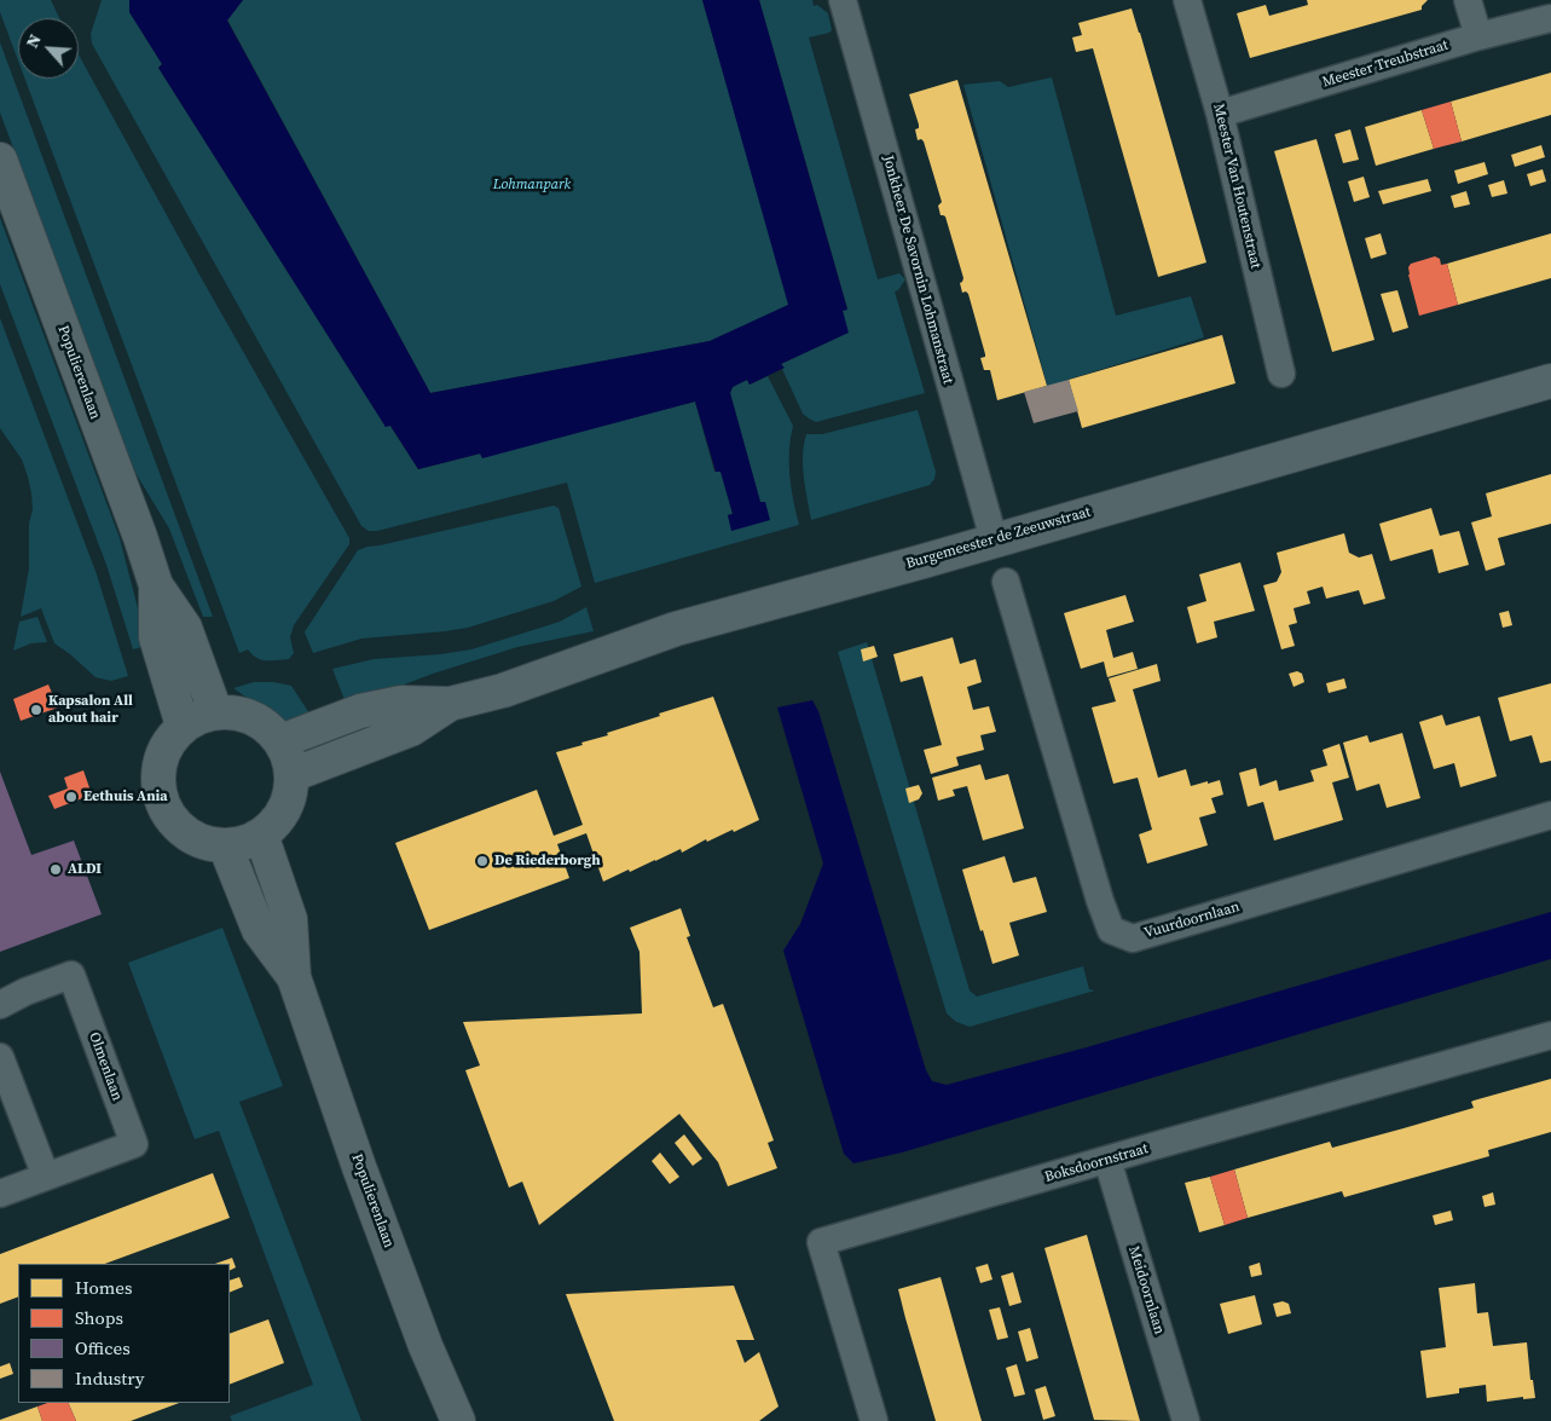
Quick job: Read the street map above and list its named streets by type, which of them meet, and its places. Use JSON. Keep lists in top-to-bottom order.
{
  "streets": {
    "street": [
      "Meester Treubstraat",
      "Meester Van Houtenstraat",
      "Jonkheer De Savornin Lohmanstraat",
      "Populierenlaan",
      "Burgemeester de Zeeuwstraat",
      "Vuurdoornlaan",
      "Olmenlaan",
      "Boksdoornstraat",
      "Meidoornlaan"
    ]
  },
  "crossings": [
    ["Meester Treubstraat", "Meester Van Houtenstraat"],
    ["Jonkheer De Savornin Lohmanstraat", "Burgemeester de Zeeuwstraat"],
    ["Populierenlaan", "Burgemeester de Zeeuwstraat"],
    ["Boksdoornstraat", "Meidoornlaan"]
  ],
  "parks": ["Lohmanpark"],
  "places": [
    "Kapsalon All about hair",
    "Eethuis Ania",
    "De Riederborgh",
    "ALDI"
  ],
  "legend": [
    "Homes",
    "Shops",
    "Offices",
    "Industry"
  ],
  "north": "top left"
}
